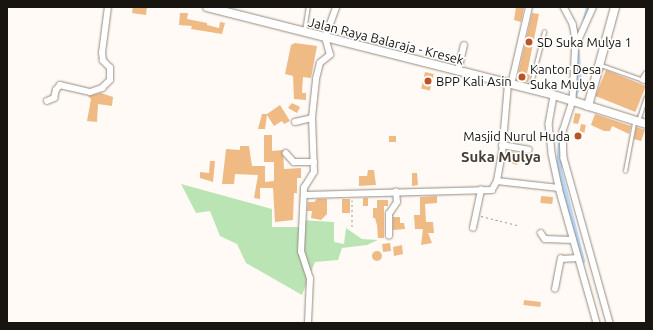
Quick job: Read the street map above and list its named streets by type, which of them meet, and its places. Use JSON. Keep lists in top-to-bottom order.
{
  "streets": {
    "street": ["Jalan Raya Balaraja - Kresek"]
  },
  "districts": ["Suka Mulya"],
  "places": [
    "SD Suka Mulya 1",
    "Kantor Desa Suka Mulya",
    "BPP Kali Asin",
    "Masjid Nurul Huda"
  ]
}
